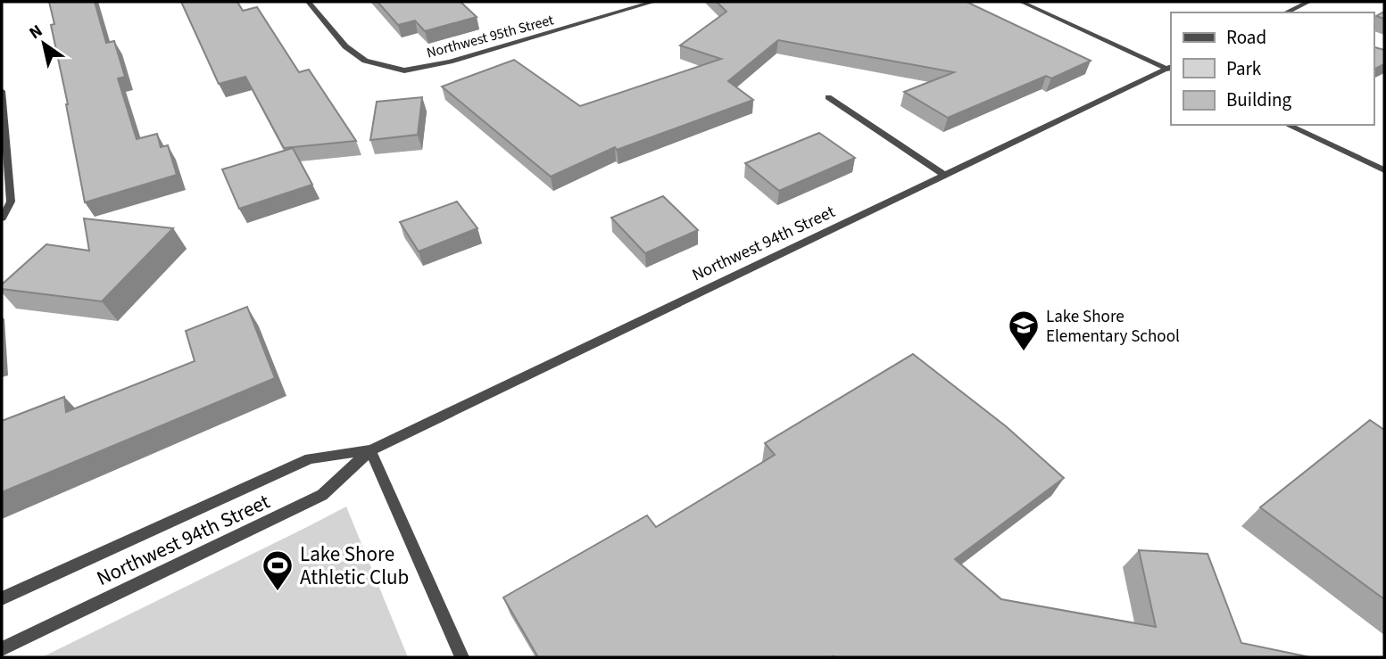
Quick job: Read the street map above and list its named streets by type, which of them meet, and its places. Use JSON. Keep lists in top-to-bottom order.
{
  "streets": {
    "street": ["Northwest 95th Street", "Northwest 94th Street"]
  },
  "places": {
    "school or university": ["Lake Shore Elementary School"],
    "sports": ["Lake Shore Athletic Club"]
  },
  "legend": ["Road", "Park", "Building"],
  "north": "top left"
}
